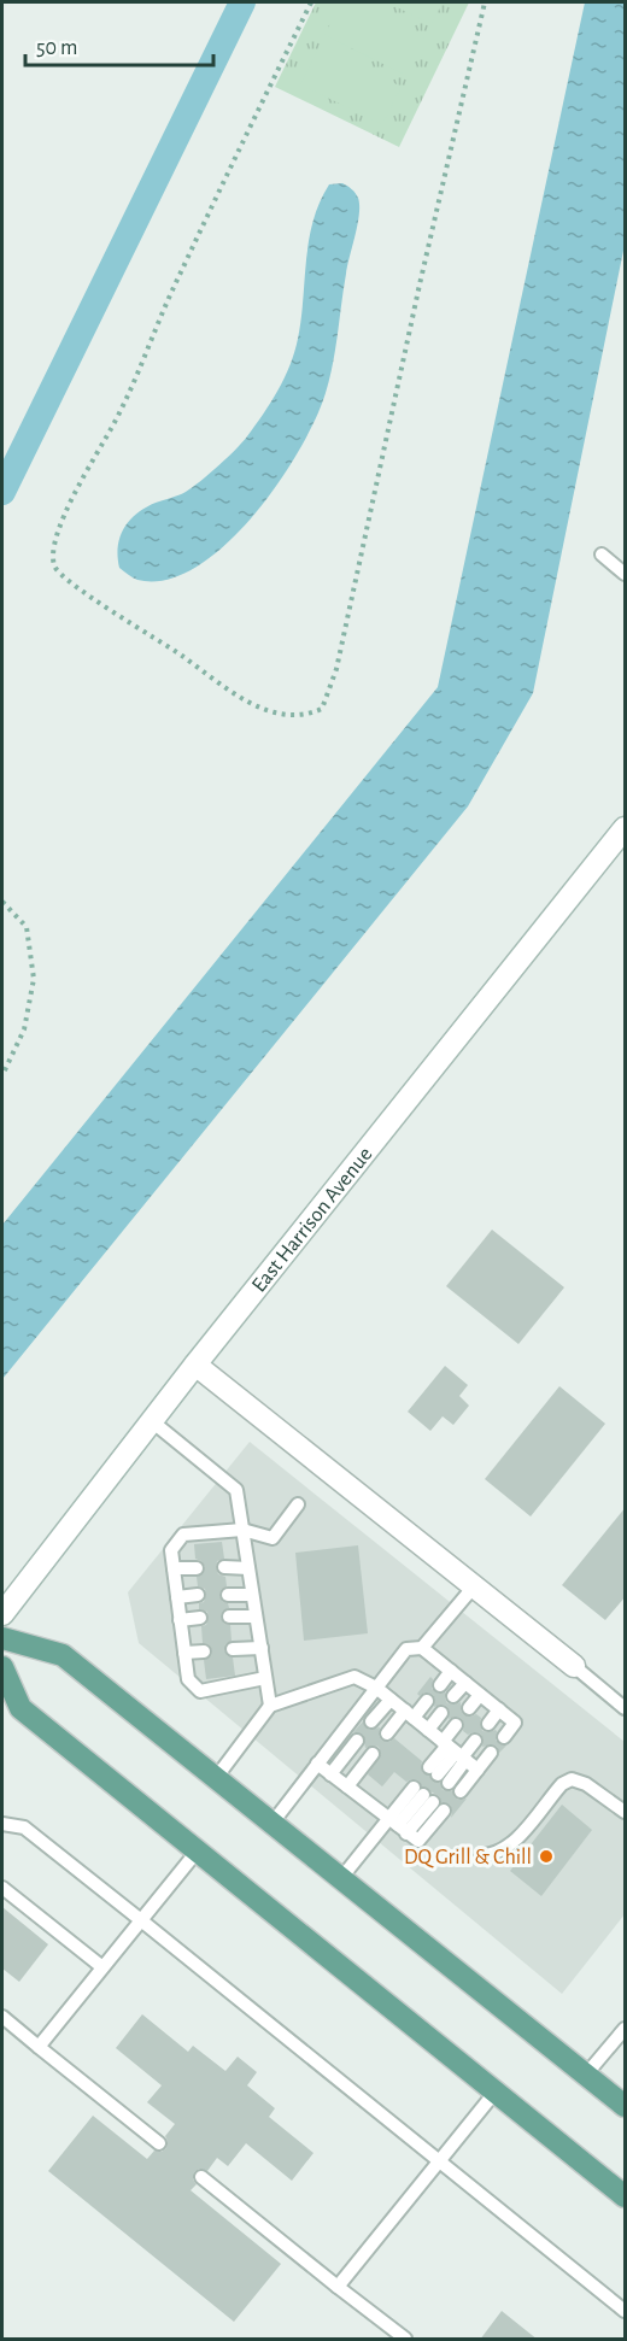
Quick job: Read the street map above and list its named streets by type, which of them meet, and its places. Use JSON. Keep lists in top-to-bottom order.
{
  "streets": {
    "main road": ["East Harrison Avenue"]
  },
  "places": ["DQ Grill & Chill"],
  "scale_bar": "50 m"
}
